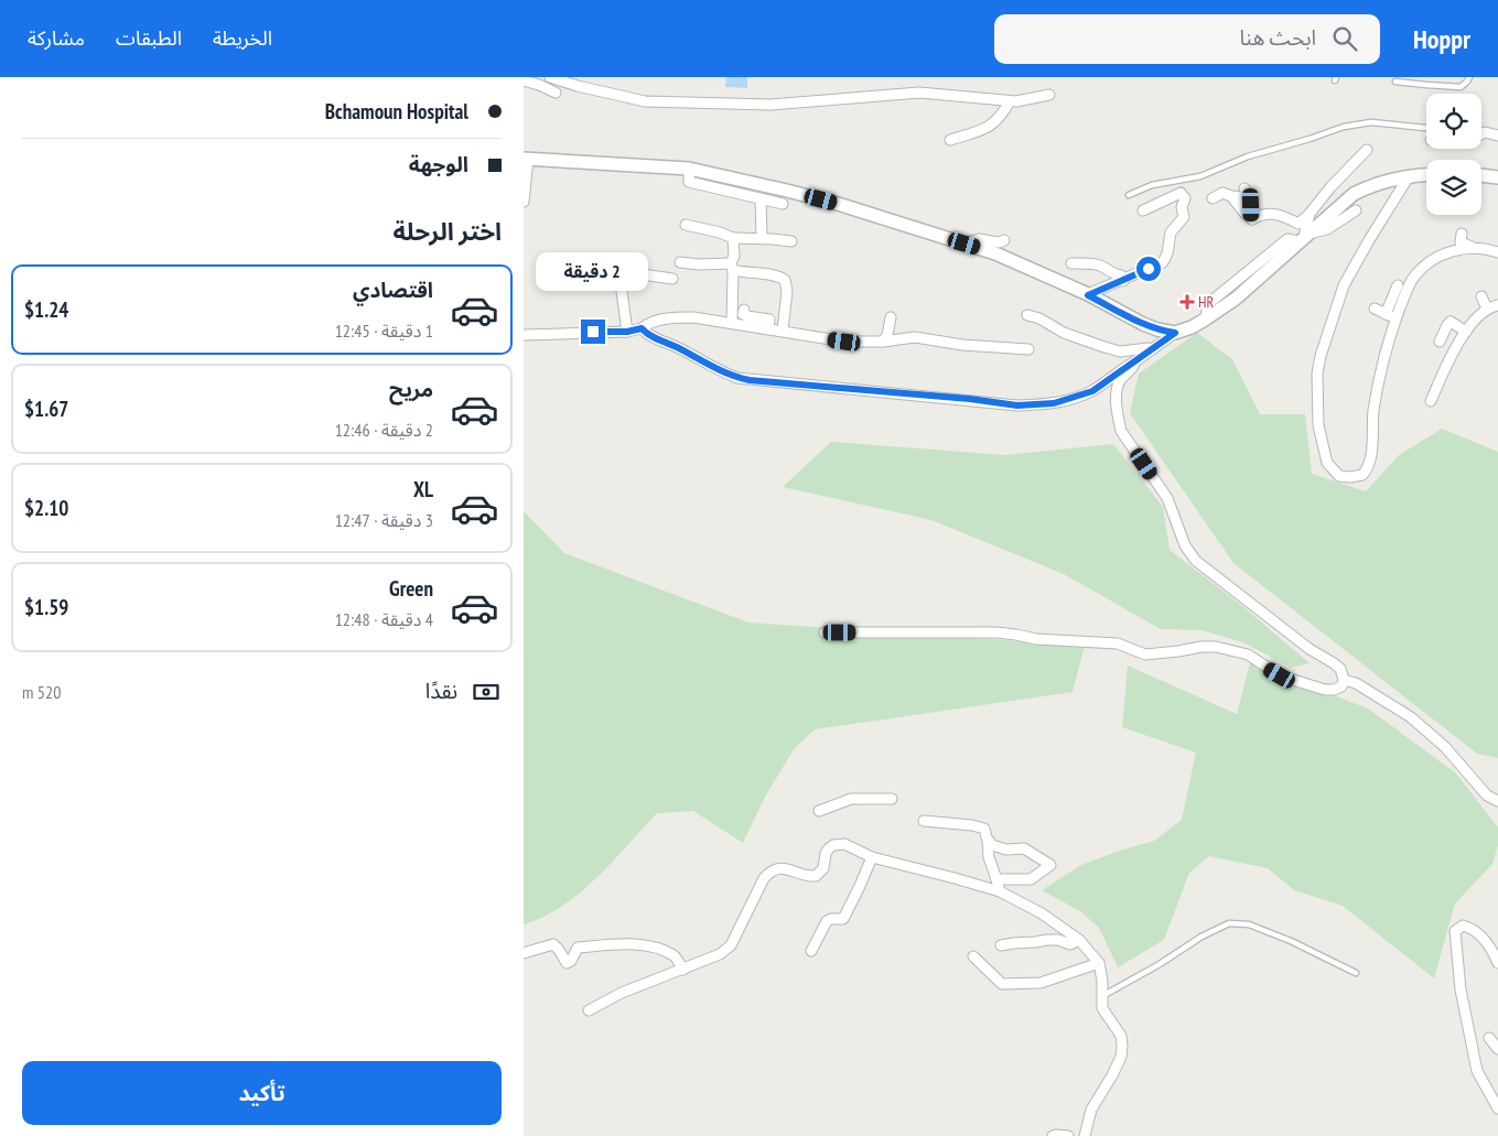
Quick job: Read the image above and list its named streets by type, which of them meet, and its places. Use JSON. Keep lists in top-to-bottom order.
{
  "places": {
    "health": ["HR"]
  },
  "page": {
    "header": "Hoppr",
    "search": "ابحث هنا",
    "nav": ["الخريطة", "الطبقات", "مشاركة"],
    "banner": ["Bchamoun Hospital", "الوجهة"],
    "heading": "اختر الرحلة",
    "bubble": "2 دقيقة",
    "list": [
      {
        "name": "اقتصادي",
        "note": "1 دقيقة · 12:45",
        "value": "$1.24"
      },
      {
        "name": "مريح",
        "note": "2 دقيقة · 12:46",
        "value": "$1.67"
      },
      {
        "name": "XL",
        "note": "3 دقيقة · 12:47",
        "value": "$2.10"
      },
      {
        "name": "Green",
        "note": "4 دقيقة · 12:48",
        "value": "$1.59"
      }
    ],
    "pay": ["نقدًا", "520 m"],
    "buttons": "تأكيد"
  }
}
